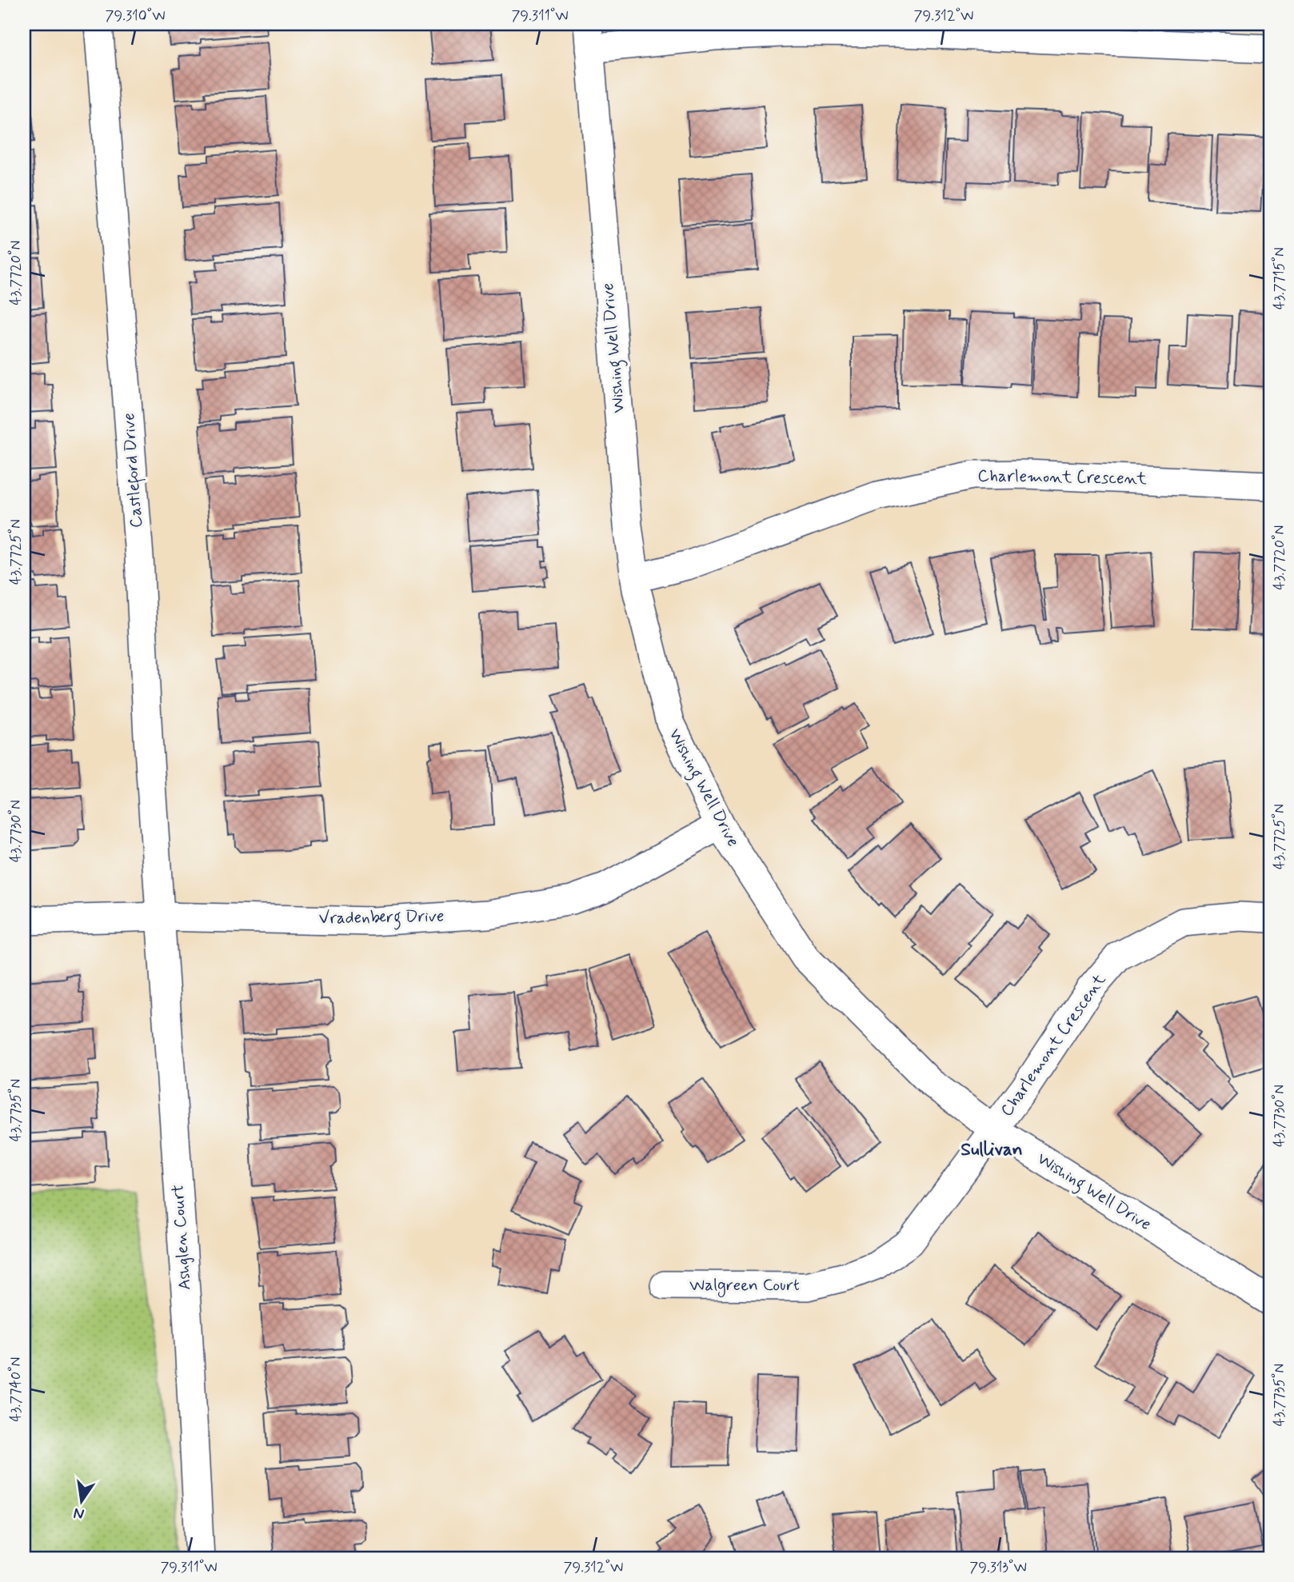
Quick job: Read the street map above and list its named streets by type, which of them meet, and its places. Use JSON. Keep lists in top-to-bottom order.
{
  "streets": {
    "street": [
      "Wishing Well Drive",
      "Castleford Drive",
      "Charlemont Crescent",
      "Vradenberg Drive",
      "Ashglen Court",
      "Walgreen Court"
    ]
  },
  "crossings": [
    ["Wishing Well Drive", "Charlemont Crescent"],
    ["Wishing Well Drive", "Vradenberg Drive"],
    ["Wishing Well Drive", "Walgreen Court"],
    ["Castleford Drive", "Vradenberg Drive"],
    ["Castleford Drive", "Ashglen Court"],
    ["Charlemont Crescent", "Walgreen Court"],
    ["Vradenberg Drive", "Ashglen Court"]
  ],
  "districts": ["Sullivan"],
  "north": "bottom",
  "coordinates": [
    "79.310°W",
    "79.311°W",
    "79.312°W",
    "43.7720°N",
    "43.7715°N",
    "43.7725°N",
    "43.7730°N",
    "43.7735°N",
    "43.7740°N",
    "79.313°W"
  ]
}
